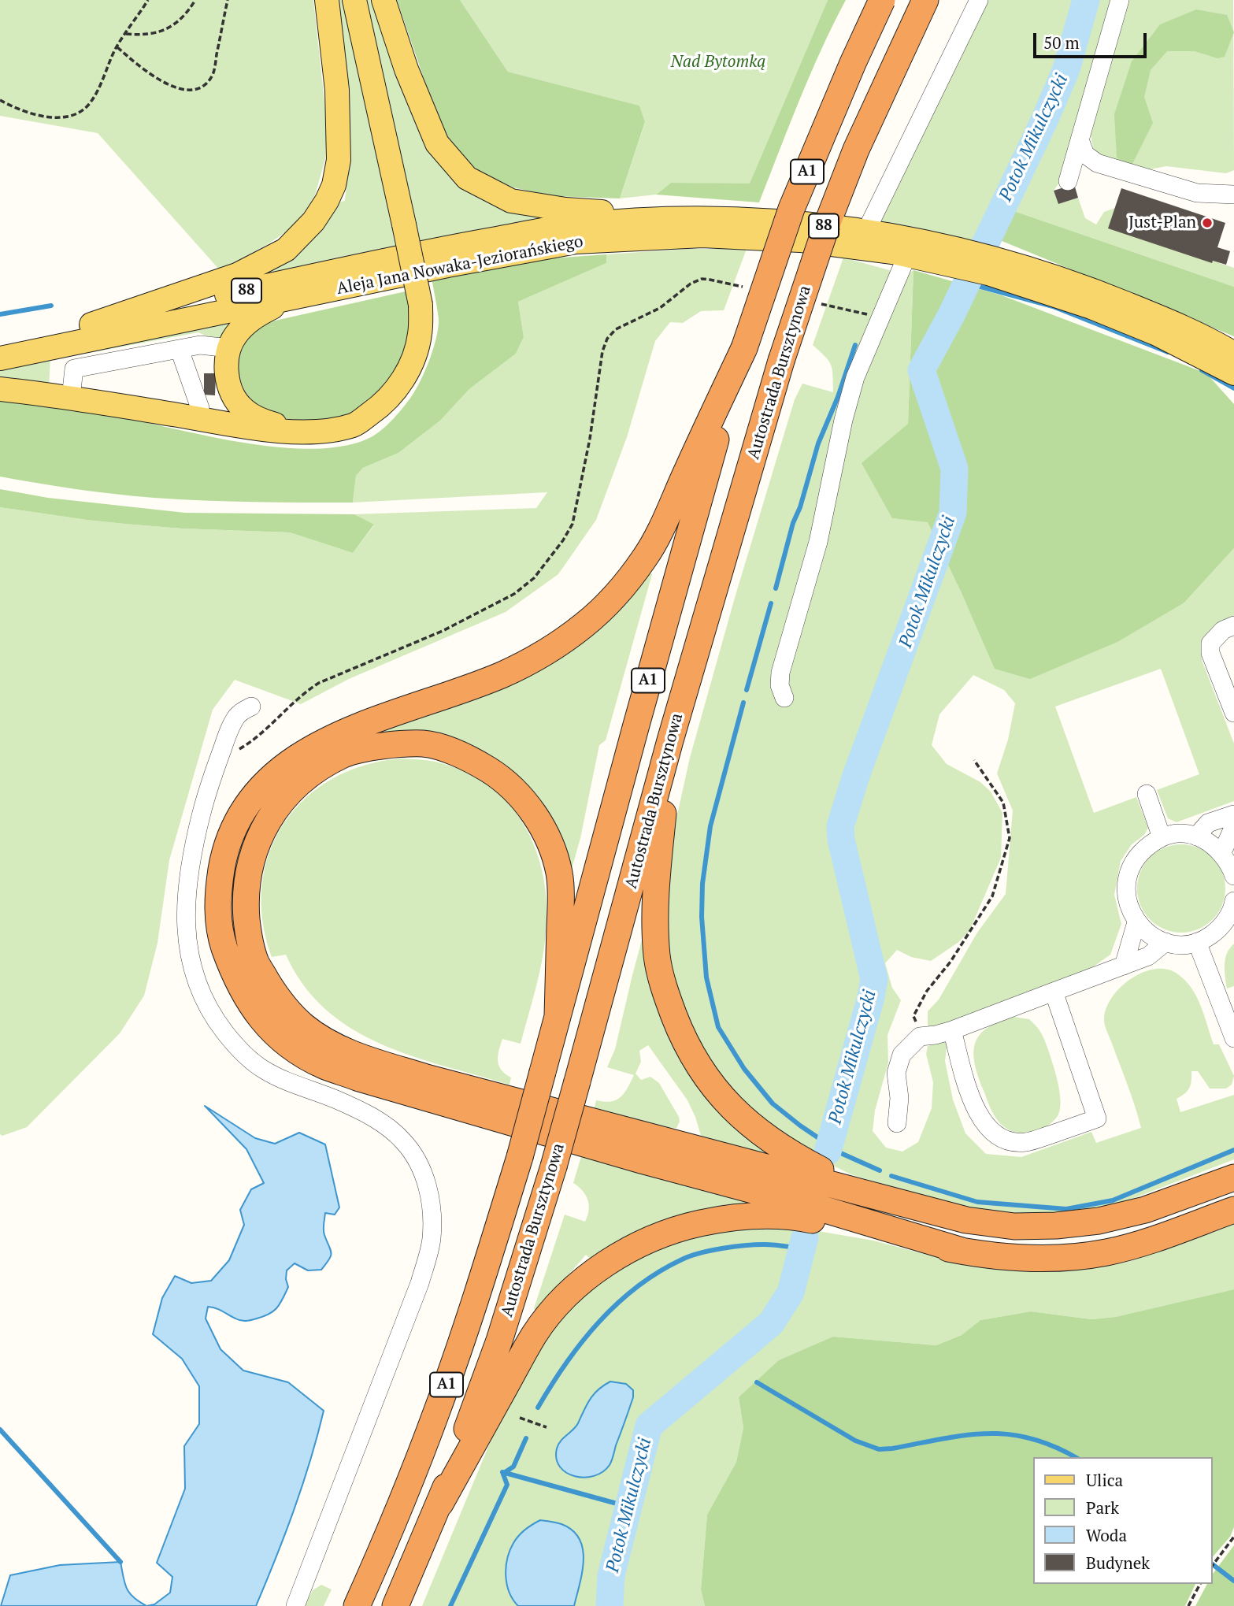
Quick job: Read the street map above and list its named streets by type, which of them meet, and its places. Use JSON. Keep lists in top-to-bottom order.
{
  "streets": {
    "highway": ["A1", "Autostrada Bursztynowa"],
    "main road": ["88", "Aleja Jana Nowaka-Jeziorańskiego"]
  },
  "water": ["Potok Mikulczycki"],
  "parks": ["Nad Bytomką"],
  "places": ["Just-Plan"],
  "legend": [
    "Ulica",
    "Park",
    "Woda",
    "Budynek"
  ],
  "scale_bar": "50 m"
}
